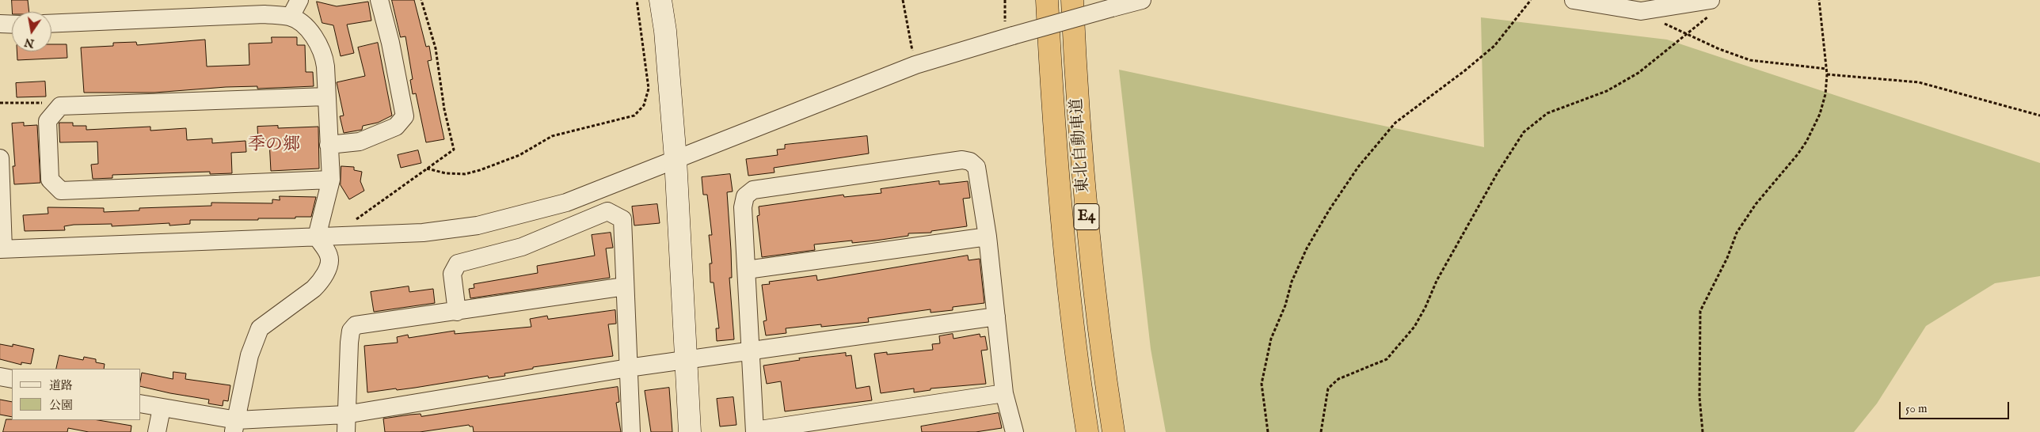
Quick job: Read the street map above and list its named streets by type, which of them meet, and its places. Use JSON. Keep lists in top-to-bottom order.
{
  "streets": {
    "highway": ["東北自動車道", "E4"]
  },
  "districts": ["季の郷"],
  "legend": ["道路", "公園"],
  "scale_bar": "50 m",
  "north": "bottom"
}
